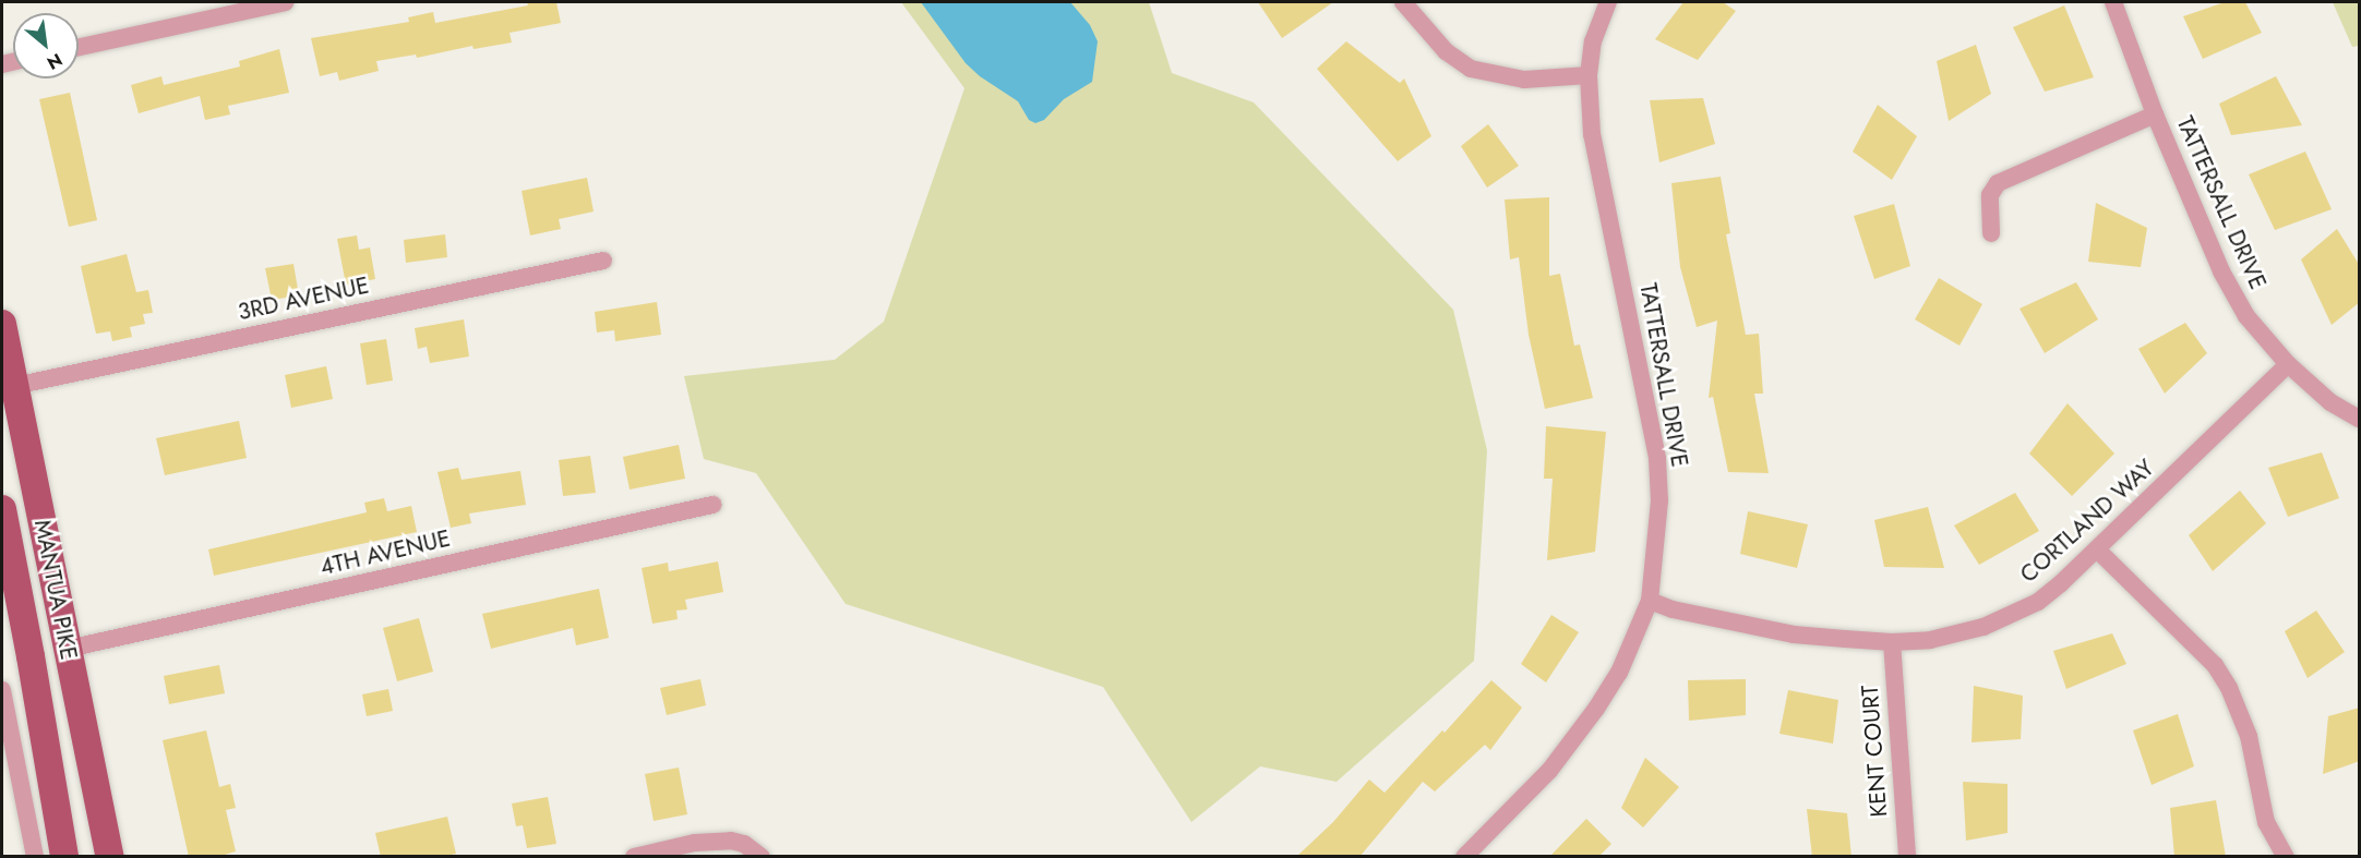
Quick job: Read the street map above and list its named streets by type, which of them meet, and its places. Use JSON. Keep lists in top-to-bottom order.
{
  "streets": {
    "main road": ["MANTUA PIKE"],
    "street": [
      "TATTERSALL DRIVE",
      "3RD AVENUE",
      "CORTLAND WAY",
      "4TH AVENUE",
      "KENT COURT"
    ]
  },
  "crossings": [
    ["TATTERSALL DRIVE", "CORTLAND WAY"],
    ["3RD AVENUE", "MANTUA PIKE"],
    ["CORTLAND WAY", "KENT COURT"],
    ["4TH AVENUE", "MANTUA PIKE"]
  ],
  "north": "bottom right"
}
